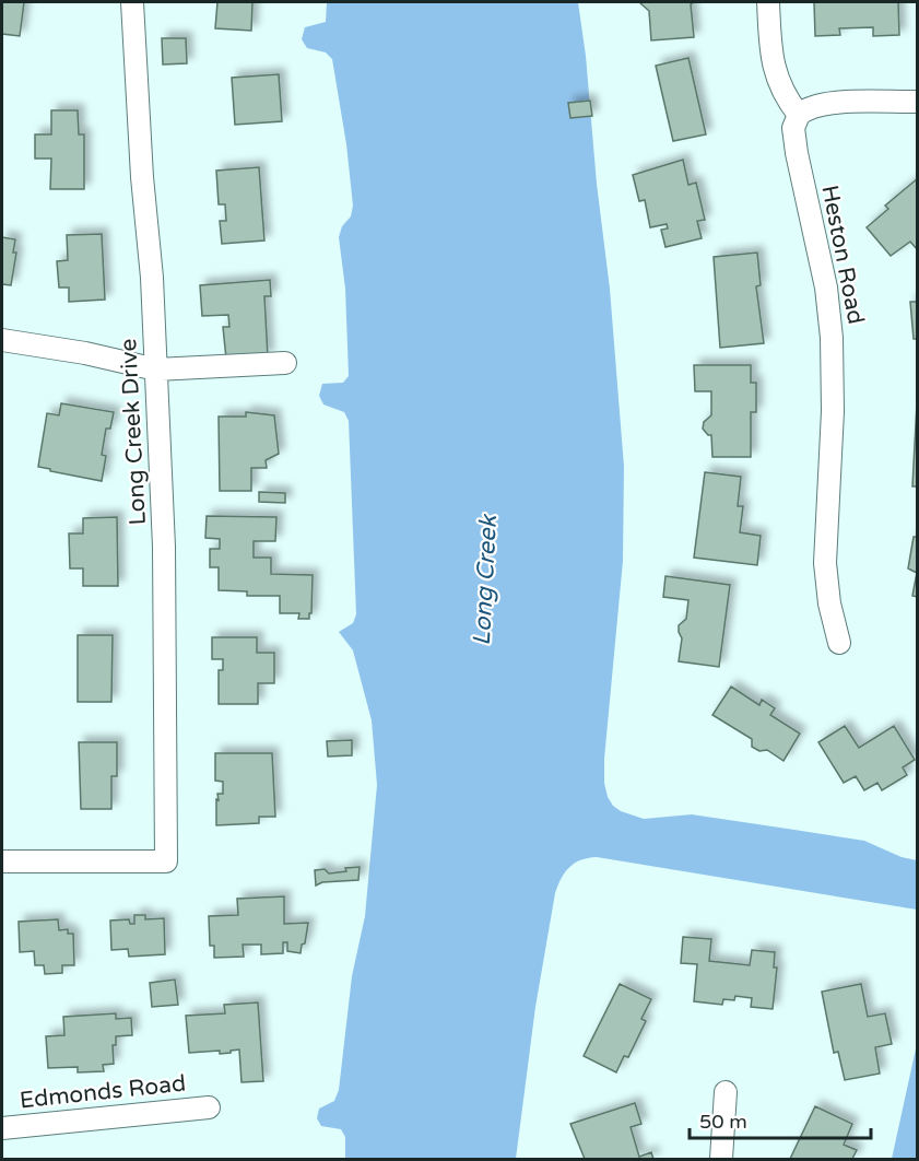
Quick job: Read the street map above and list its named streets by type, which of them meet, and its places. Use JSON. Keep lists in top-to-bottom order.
{
  "streets": {
    "street": ["Heston Road", "Long Creek Drive", "Edmonds Road"]
  },
  "water": ["Long Creek"],
  "scale_bar": "50 m"
}
